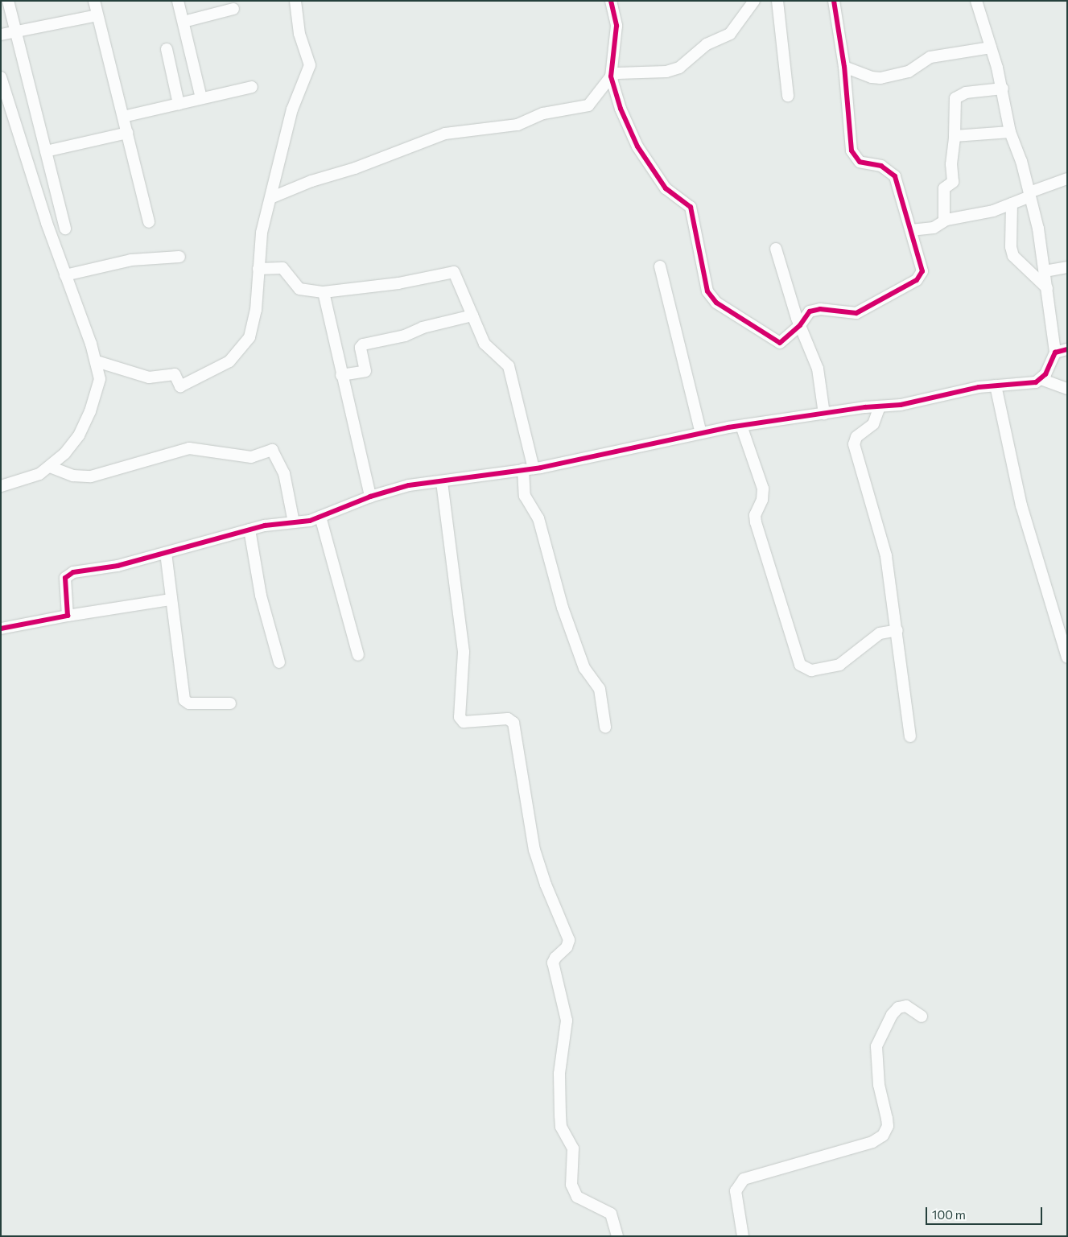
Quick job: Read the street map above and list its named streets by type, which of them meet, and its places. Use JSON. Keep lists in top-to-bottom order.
{
  "scale_bar": "100 m"
}
